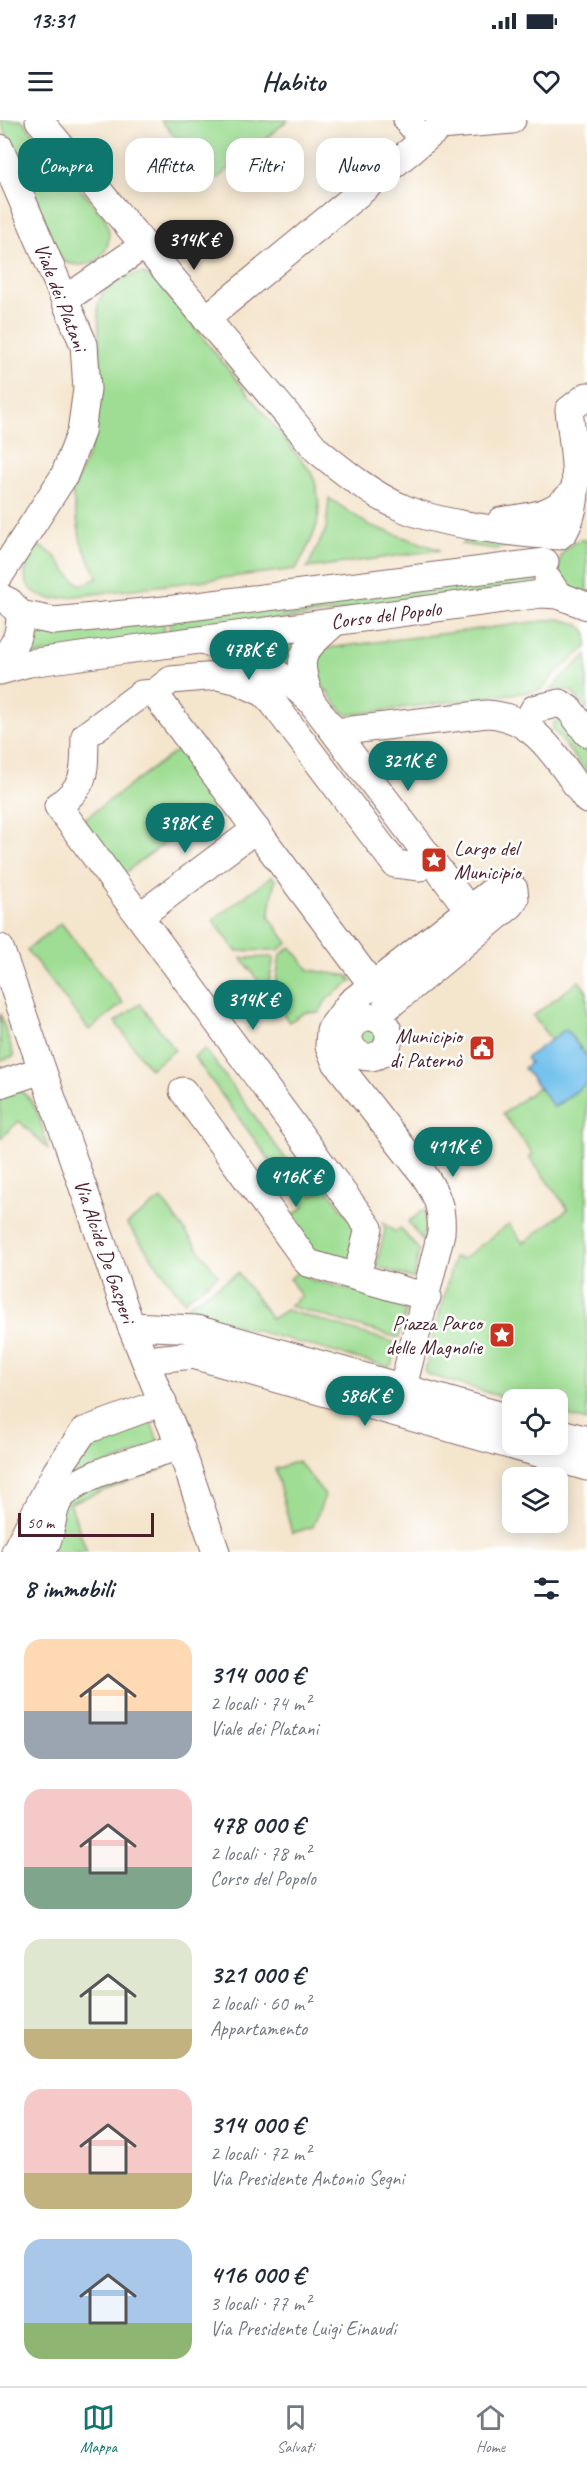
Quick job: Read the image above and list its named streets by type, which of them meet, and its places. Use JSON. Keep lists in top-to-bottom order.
{
  "streets": {
    "street": ["Viale dei Platani", "Corso del Popolo", "Via Alcide De Gasperi"]
  },
  "places": {
    "place": ["Largo del Municipio", "Piazza Parco delle Magnolie"],
    "public building": ["Municipio di Paternò"]
  },
  "scale_bar": "50 m",
  "page": {
    "status": "13:31",
    "header": "Habito",
    "chip": [
      "Compra",
      "Affitta",
      "Filtri",
      "Nuovo"
    ],
    "price": [
      "314K €",
      "478K €",
      "321K €",
      "398K €",
      "314K €",
      "411K €",
      "416K €",
      "586K €"
    ],
    "scale": "50 m",
    "heading": "8 immobili",
    "list": [
      {
        "name": "314 000 €",
        "note": "2 locali · 74 m² · Viale dei Platani"
      },
      {
        "name": "478 000 €",
        "note": "2 locali · 78 m² · Corso del Popolo"
      },
      {
        "name": "321 000 €",
        "note": "2 locali · 60 m² · Appartamento"
      },
      {
        "name": "314 000 €",
        "note": "2 locali · 72 m² · Via Presidente Antonio Segni"
      },
      {
        "name": "416 000 €",
        "note": "3 locali · 77 m² · Via Presidente Luigi Einaudi"
      }
    ],
    "tabs": ["Mappa", "Salvati", "Home"]
  }
}
